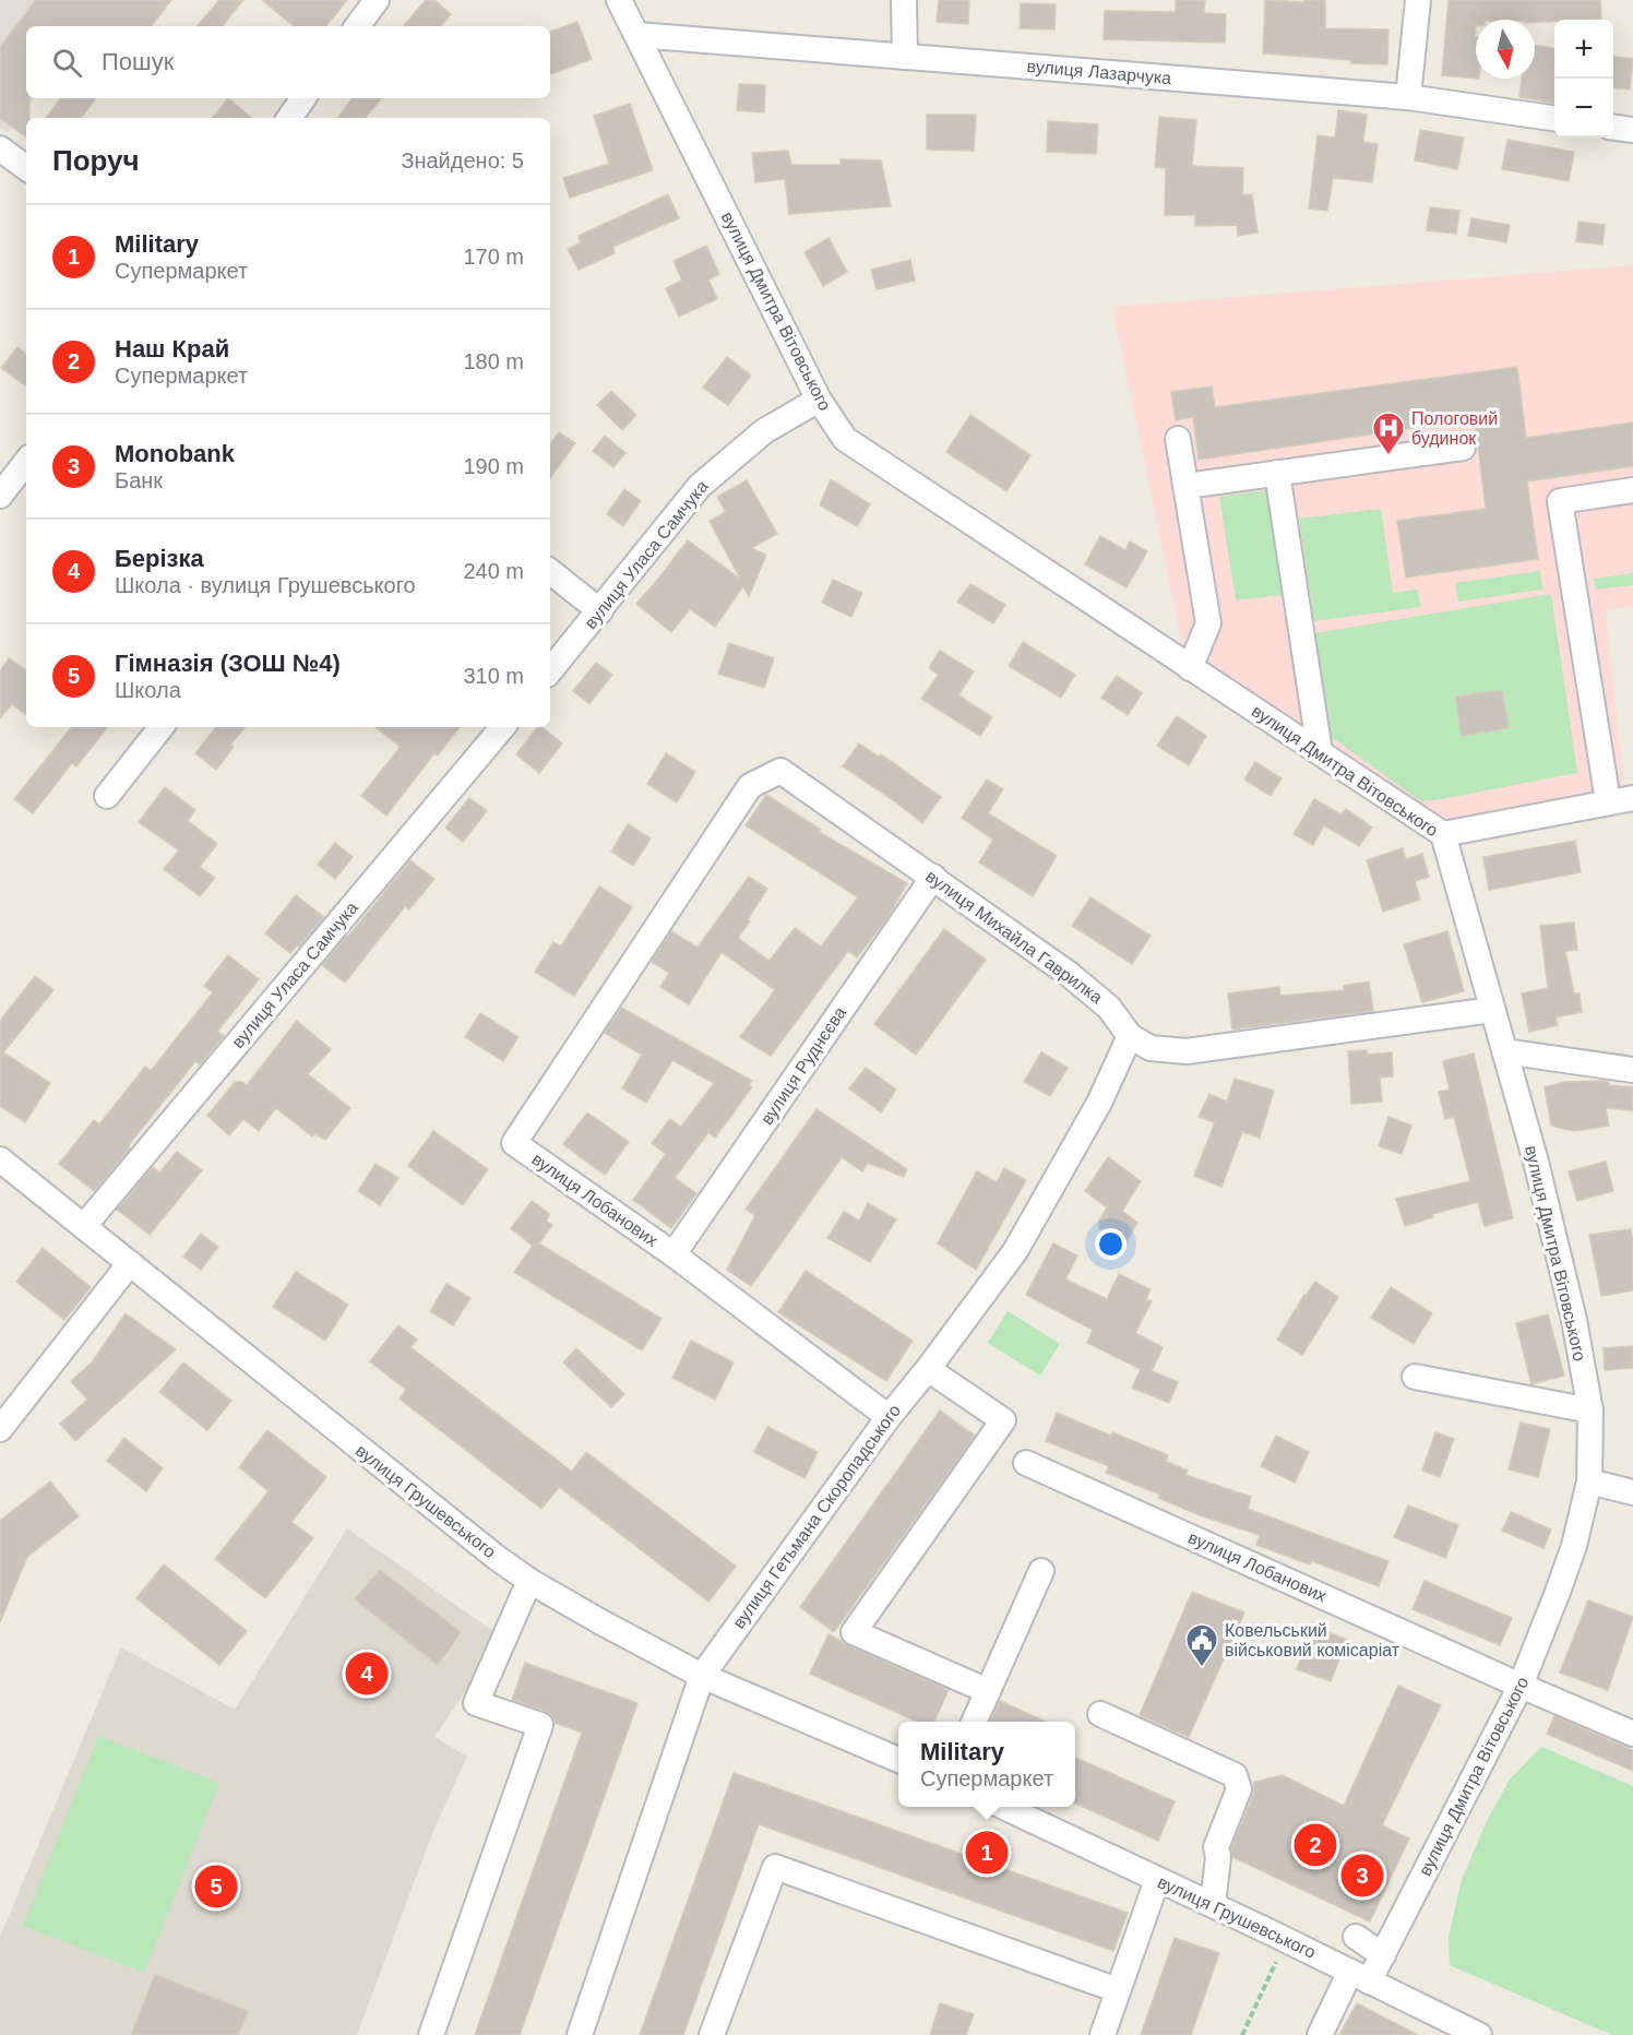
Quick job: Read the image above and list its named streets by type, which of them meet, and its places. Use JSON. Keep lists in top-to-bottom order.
{
  "streets": {
    "street": [
      "вулиця Лазарчука",
      "вулиця Дмитра Вітовського",
      "вулиця Уласа Самчука",
      "вулиця Михайла Гаврилка",
      "вулиця Руднєєва",
      "вулиця Лобанових",
      "вулиця Грушевського",
      "вулиця Гетьмана Скоропадського"
    ]
  },
  "crossings": [
    ["вулиця Лазарчука", "вулиця Дмитра Вітовського"],
    ["вулиця Дмитра Вітовського", "вулиця Уласа Самчука"],
    ["вулиця Дмитра Вітовського", "вулиця Лобанових"],
    ["вулиця Дмитра Вітовського", "вулиця Грушевського"],
    ["вулиця Уласа Самчука", "вулиця Грушевського"],
    ["вулиця Михайла Гаврилка", "вулиця Руднєєва"],
    ["вулиця Михайла Гаврилка", "вулиця Лобанових"],
    ["вулиця Михайла Гаврилка", "вулиця Гетьмана Скоропадського"],
    ["вулиця Руднєєва", "вулиця Лобанових"],
    ["вулиця Лобанових", "вулиця Гетьмана Скоропадського"],
    ["вулиця Грушевського", "вулиця Гетьмана Скоропадського"]
  ],
  "places": {
    "hospital": ["Пологовий будинок"],
    "public building": ["Ковельський військовий комісаріат"]
  },
  "north": "bottom",
  "page": {
    "map_buttons": ["+", "−"],
    "search": "Пошук",
    "heading": ["Поруч", "Знайдено: 5"],
    "list": [
      {
        "mark": "1",
        "name": "Military",
        "note": "Супермаркет",
        "value": "170 m"
      },
      {
        "mark": "2",
        "name": "Наш Край",
        "note": "Супермаркет",
        "value": "180 m"
      },
      {
        "mark": "3",
        "name": "Monobank",
        "note": "Банк",
        "value": "190 m"
      },
      {
        "mark": "4",
        "name": "Берізка",
        "note": "Школа · вулиця Грушевського",
        "value": "240 m"
      },
      {
        "mark": "5",
        "name": "Гімназія (ЗОШ №4)",
        "note": "Школа",
        "value": "310 m"
      }
    ],
    "pins": [
      "4",
      "2",
      "1",
      "3",
      "5"
    ],
    "popup": ["Military", "Супермаркет"]
  }
}
